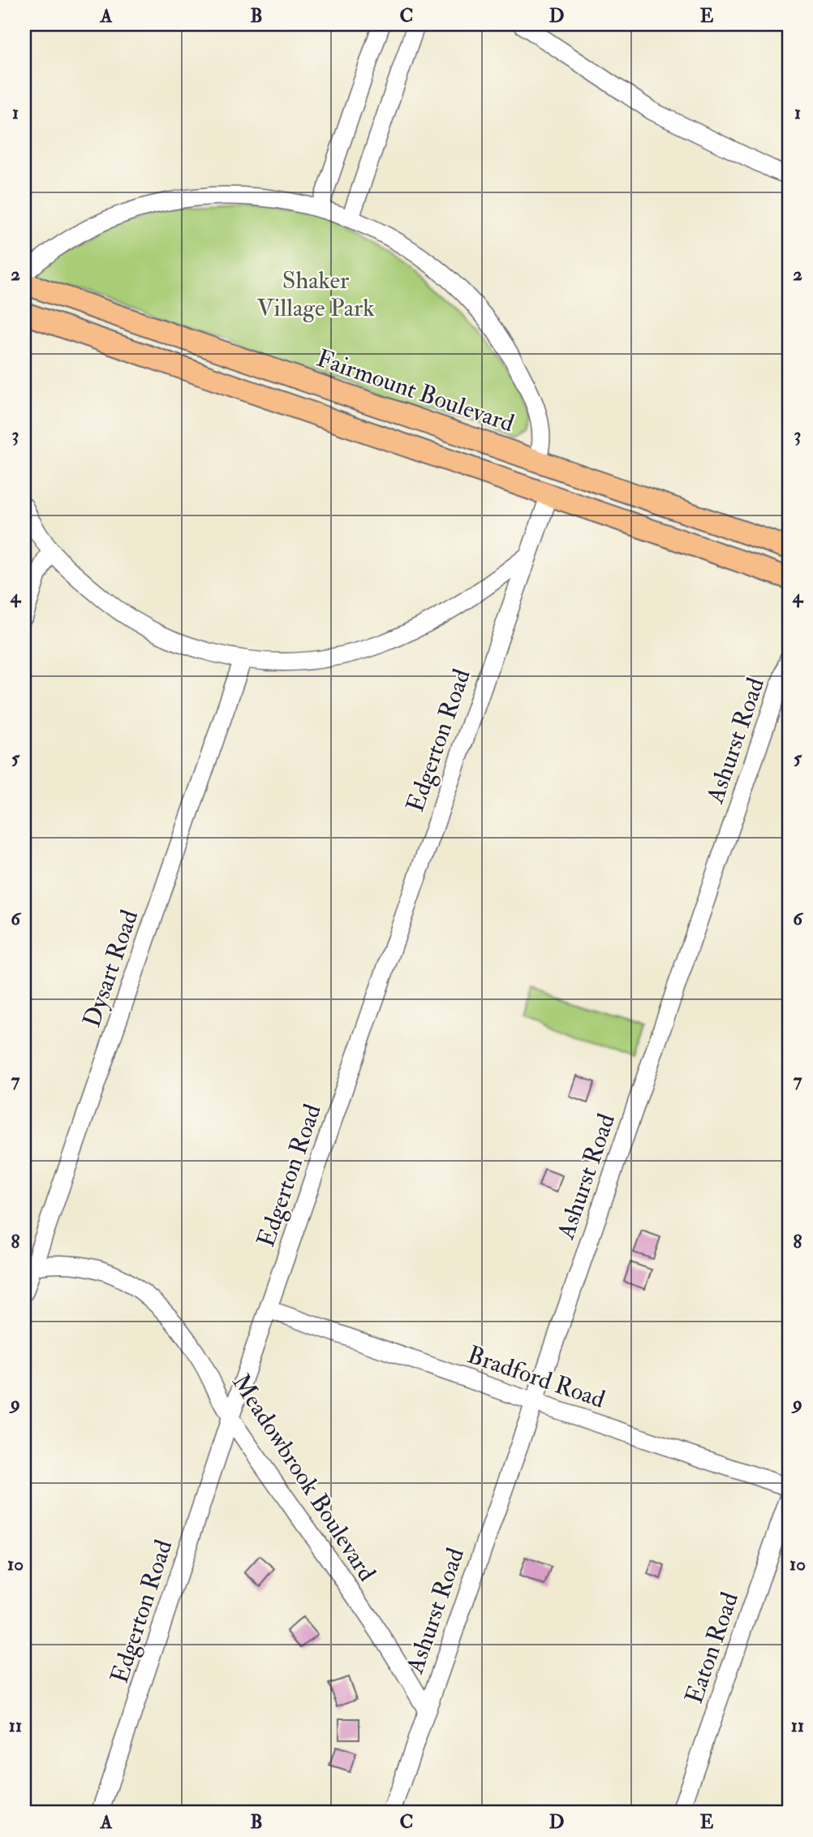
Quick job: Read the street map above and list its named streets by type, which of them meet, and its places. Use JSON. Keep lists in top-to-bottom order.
{
  "streets": {
    "main road": ["Fairmount Boulevard"],
    "street": [
      "Edgerton Road",
      "Ashurst Road",
      "Dysart Road",
      "Bradford Road",
      "Meadowbrook Boulevard",
      "Eaton Road"
    ]
  },
  "crossings": [
    ["Edgerton Road", "Bradford Road"],
    ["Edgerton Road", "Meadowbrook Boulevard"],
    ["Ashurst Road", "Bradford Road"],
    ["Ashurst Road", "Meadowbrook Boulevard"],
    ["Dysart Road", "Meadowbrook Boulevard"]
  ],
  "parks": ["Shaker Village Park"],
  "grid": {
    "columns": [
      "A",
      "B",
      "C",
      "D",
      "E"
    ],
    "rows": [
      "1",
      "2",
      "3",
      "4",
      "5",
      "6",
      "7",
      "8",
      "9",
      "10",
      "11"
    ]
  }
}
